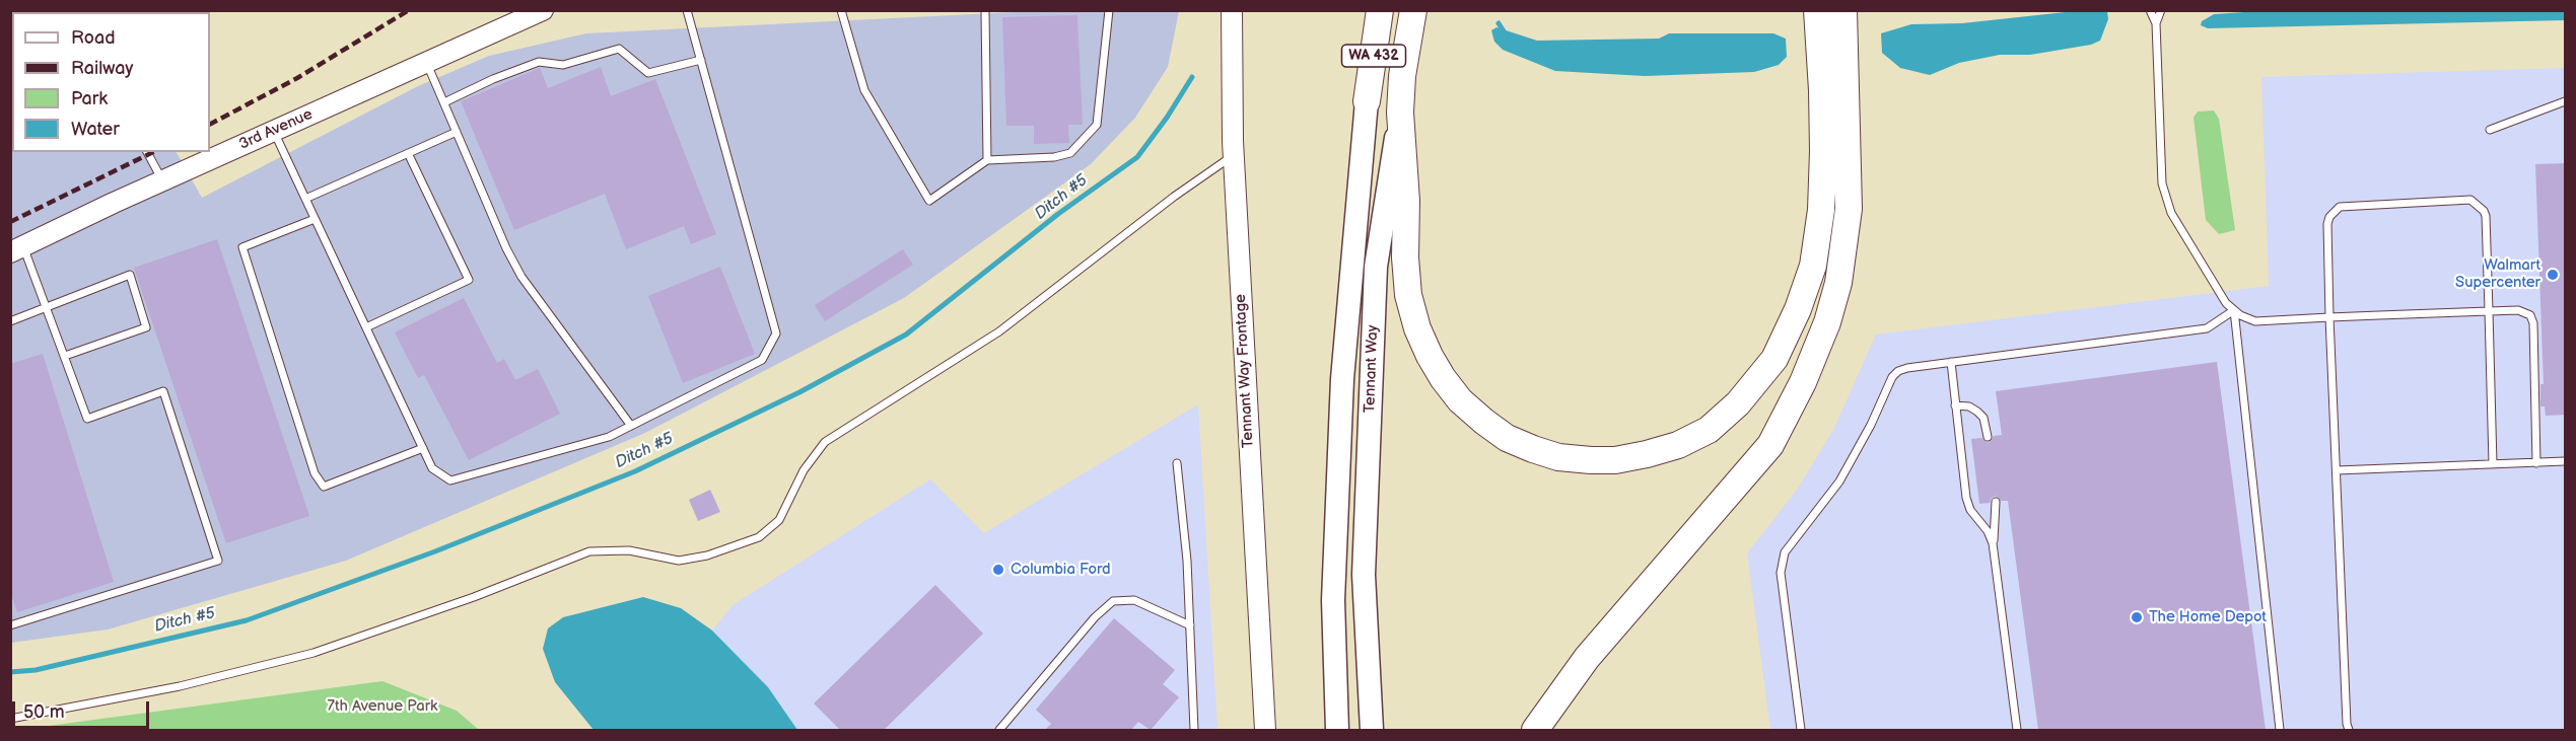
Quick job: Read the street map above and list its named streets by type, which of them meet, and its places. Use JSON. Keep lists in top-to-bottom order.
{
  "streets": {
    "highway": ["WA 432", "Tennant Way"],
    "main road": ["3rd Avenue", "Tennant Way Frontage"]
  },
  "water": ["Ditch #5"],
  "parks": ["7th Avenue Park"],
  "places": ["Walmart Supercenter", "Columbia Ford", "The Home Depot"],
  "legend": [
    "Road",
    "Railway",
    "Park",
    "Water"
  ],
  "scale_bar": "50 m"
}
